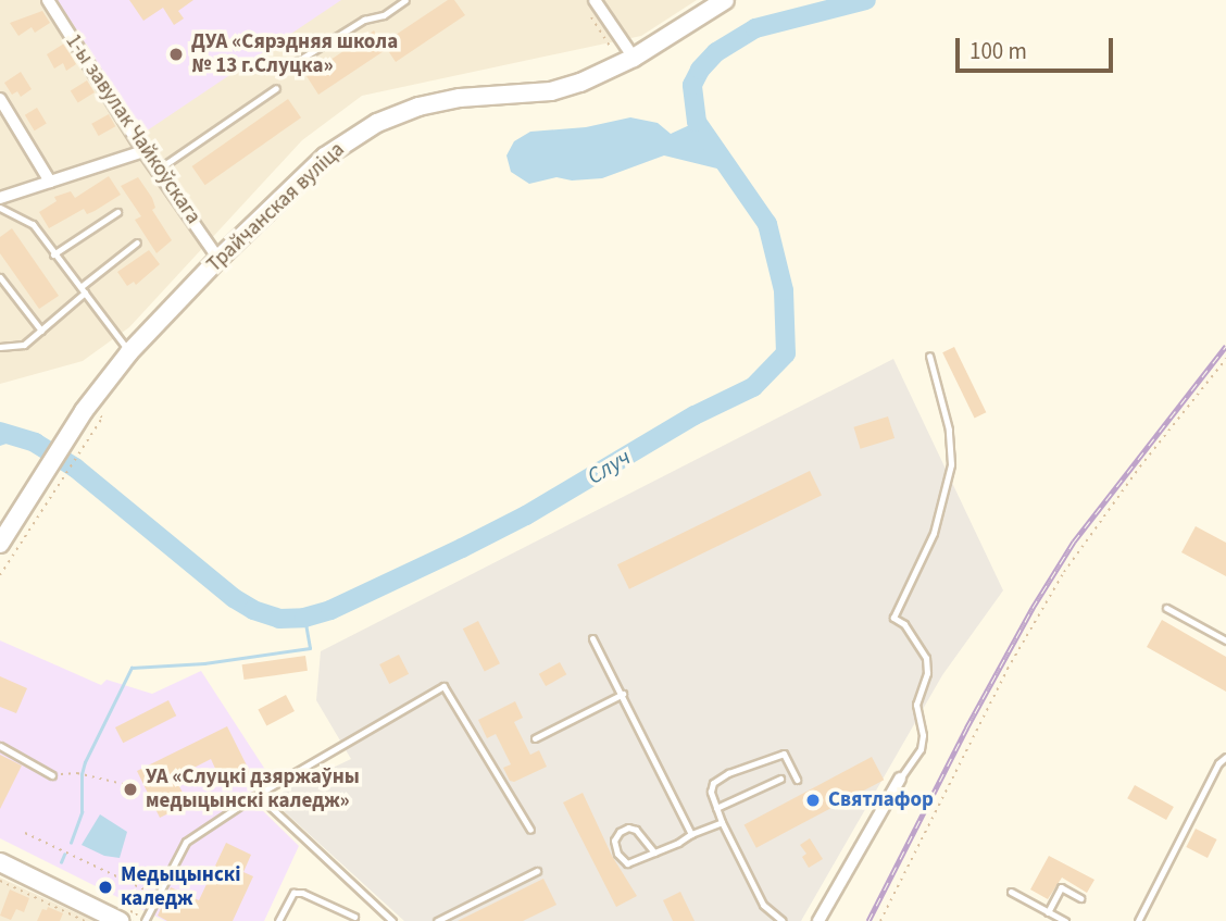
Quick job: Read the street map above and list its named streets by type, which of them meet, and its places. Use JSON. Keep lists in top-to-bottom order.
{
  "streets": {
    "street": ["1-ы завулак Чайкоўскага", "Трайчанская вуліца"]
  },
  "crossings": [
    ["1-ы завулак Чайкоўскага", "Трайчанская вуліца"]
  ],
  "water": ["Случ"],
  "places": [
    "ДУА «Сярэдняя школа № 13 г.Слуцка»",
    "УА «Слуцкі дзяржаўны медыцынскі каледж»",
    "Святлафор",
    "Медыцынскі каледж"
  ],
  "scale_bar": "100 m"
}
